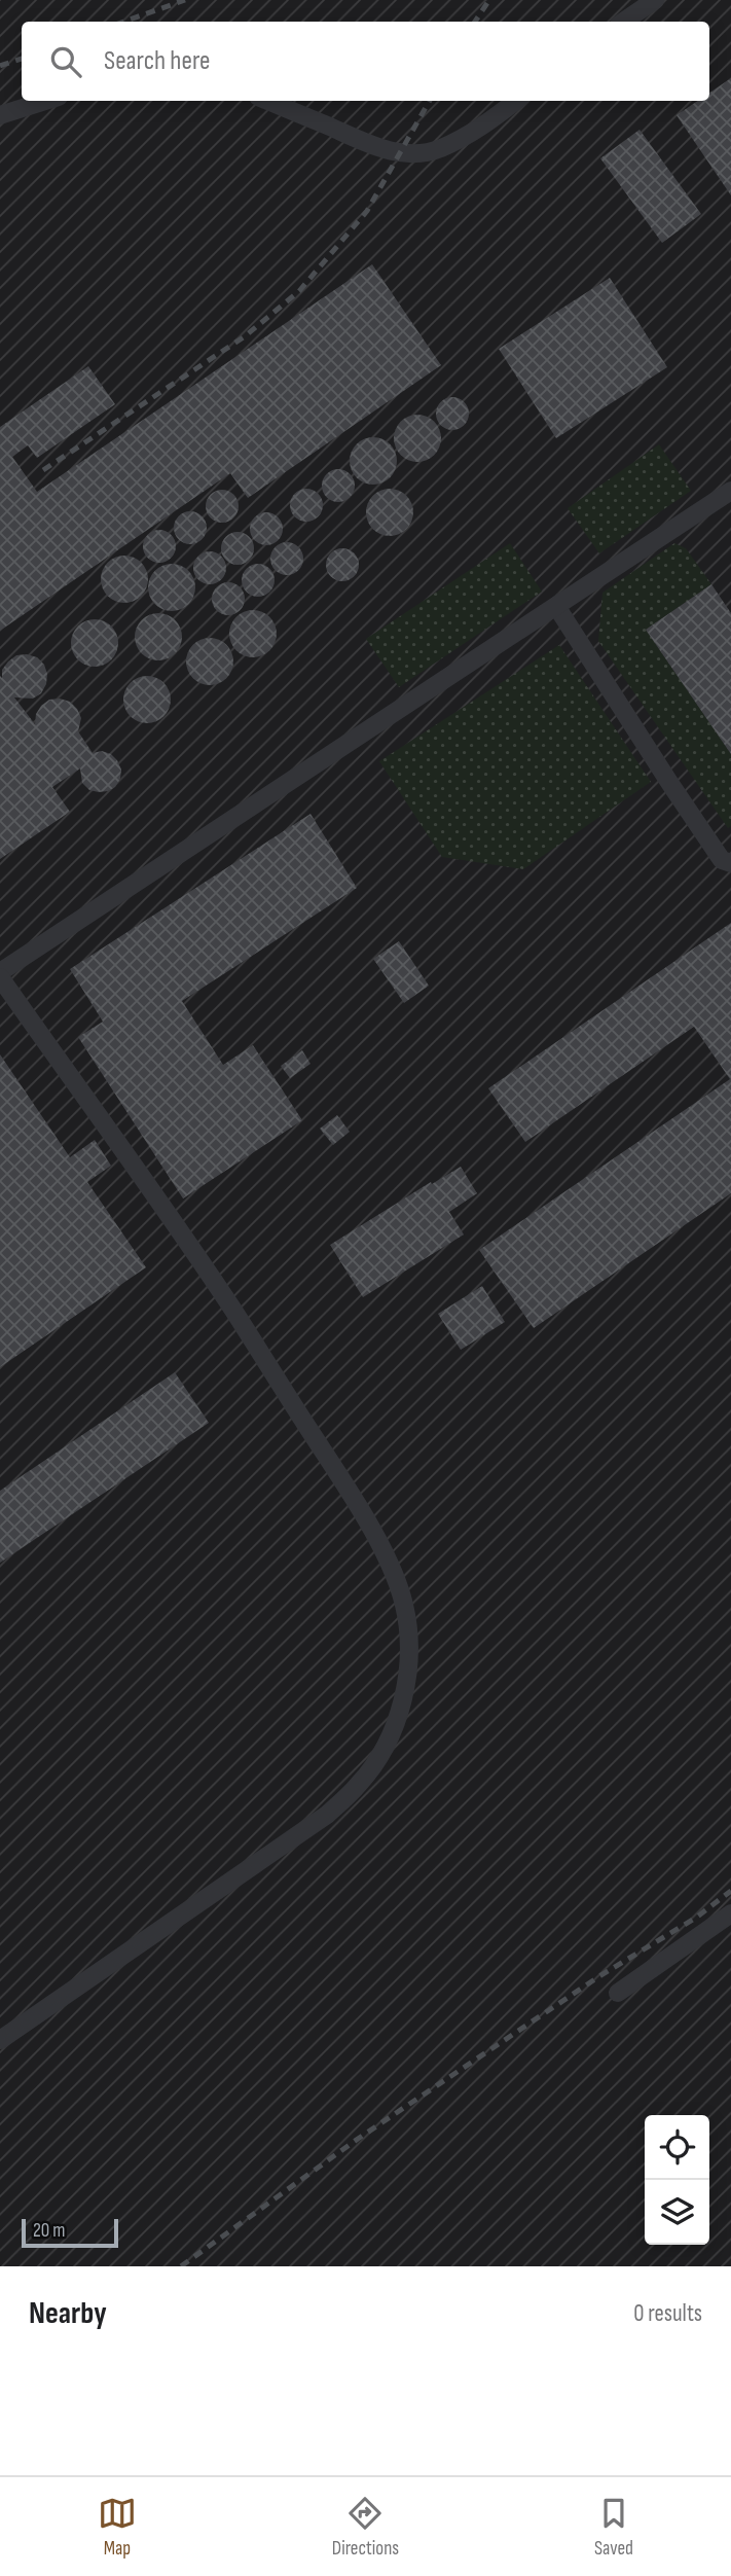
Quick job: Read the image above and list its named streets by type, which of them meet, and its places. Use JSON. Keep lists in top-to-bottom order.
{
  "scale_bar": "20 m",
  "page": {
    "search": "Search here",
    "scale": "20 m",
    "heading": ["Nearby", "0 results"],
    "nav": ["Map", "Directions", "Saved"]
  }
}
